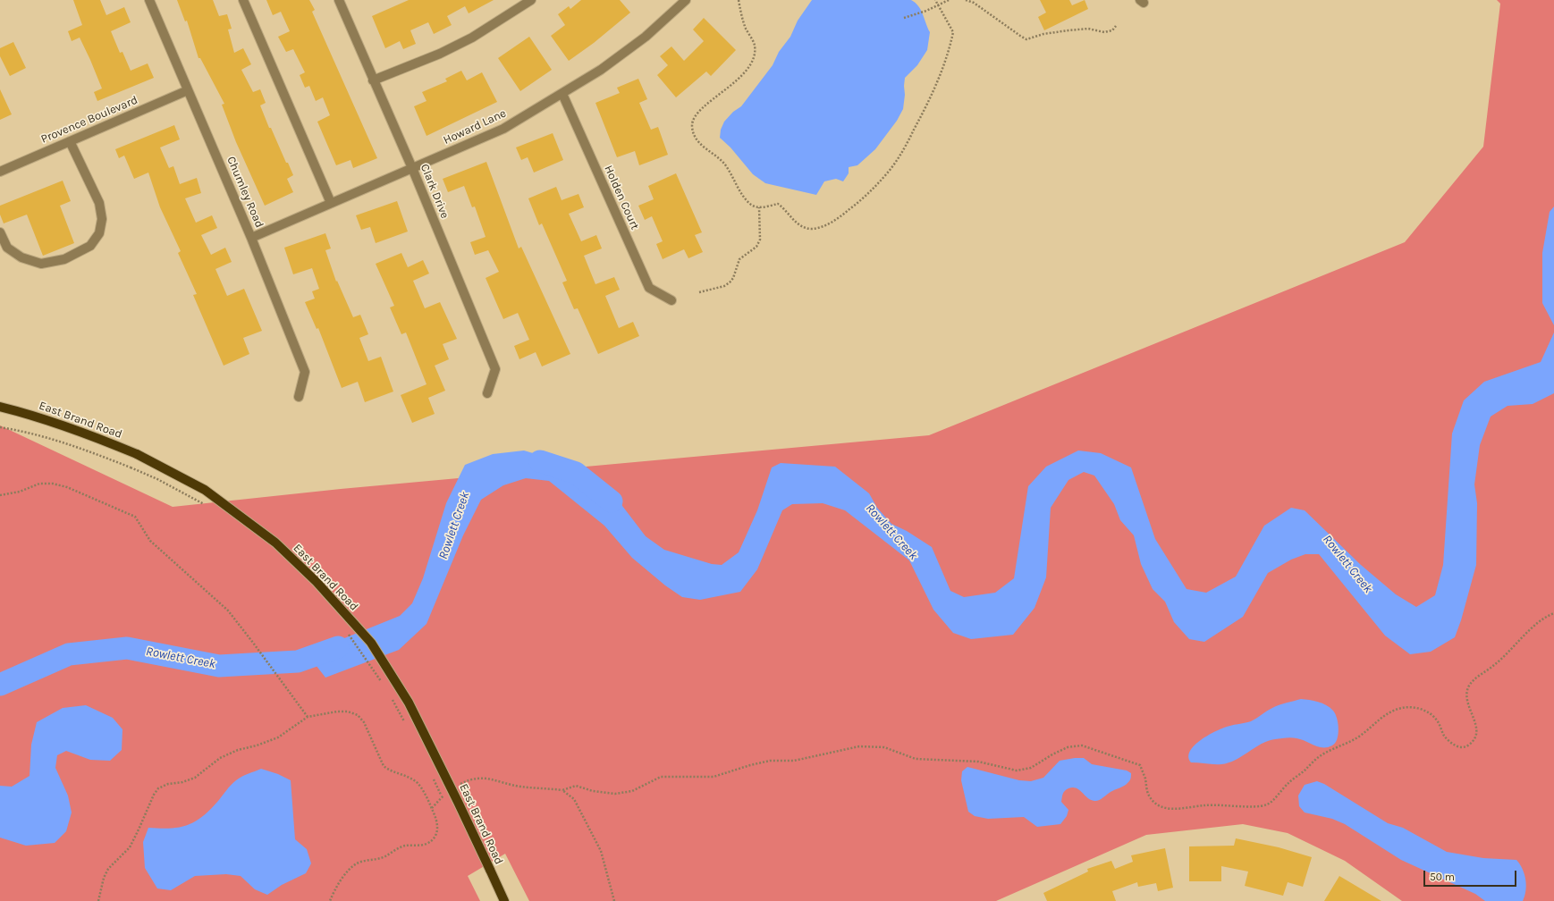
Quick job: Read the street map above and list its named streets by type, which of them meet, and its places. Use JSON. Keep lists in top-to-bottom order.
{
  "streets": {
    "main road": ["East Brand Road"],
    "street": [
      "Provence Boulevard",
      "Howard Lane",
      "Clark Drive",
      "Chumley Road",
      "Holden Court"
    ]
  },
  "crossings": [
    ["Provence Boulevard", "Chumley Road"],
    ["Howard Lane", "Clark Drive"],
    ["Howard Lane", "Chumley Road"],
    ["Howard Lane", "Holden Court"]
  ],
  "water": ["Rowlett Creek"],
  "scale_bar": "50 m"
}
